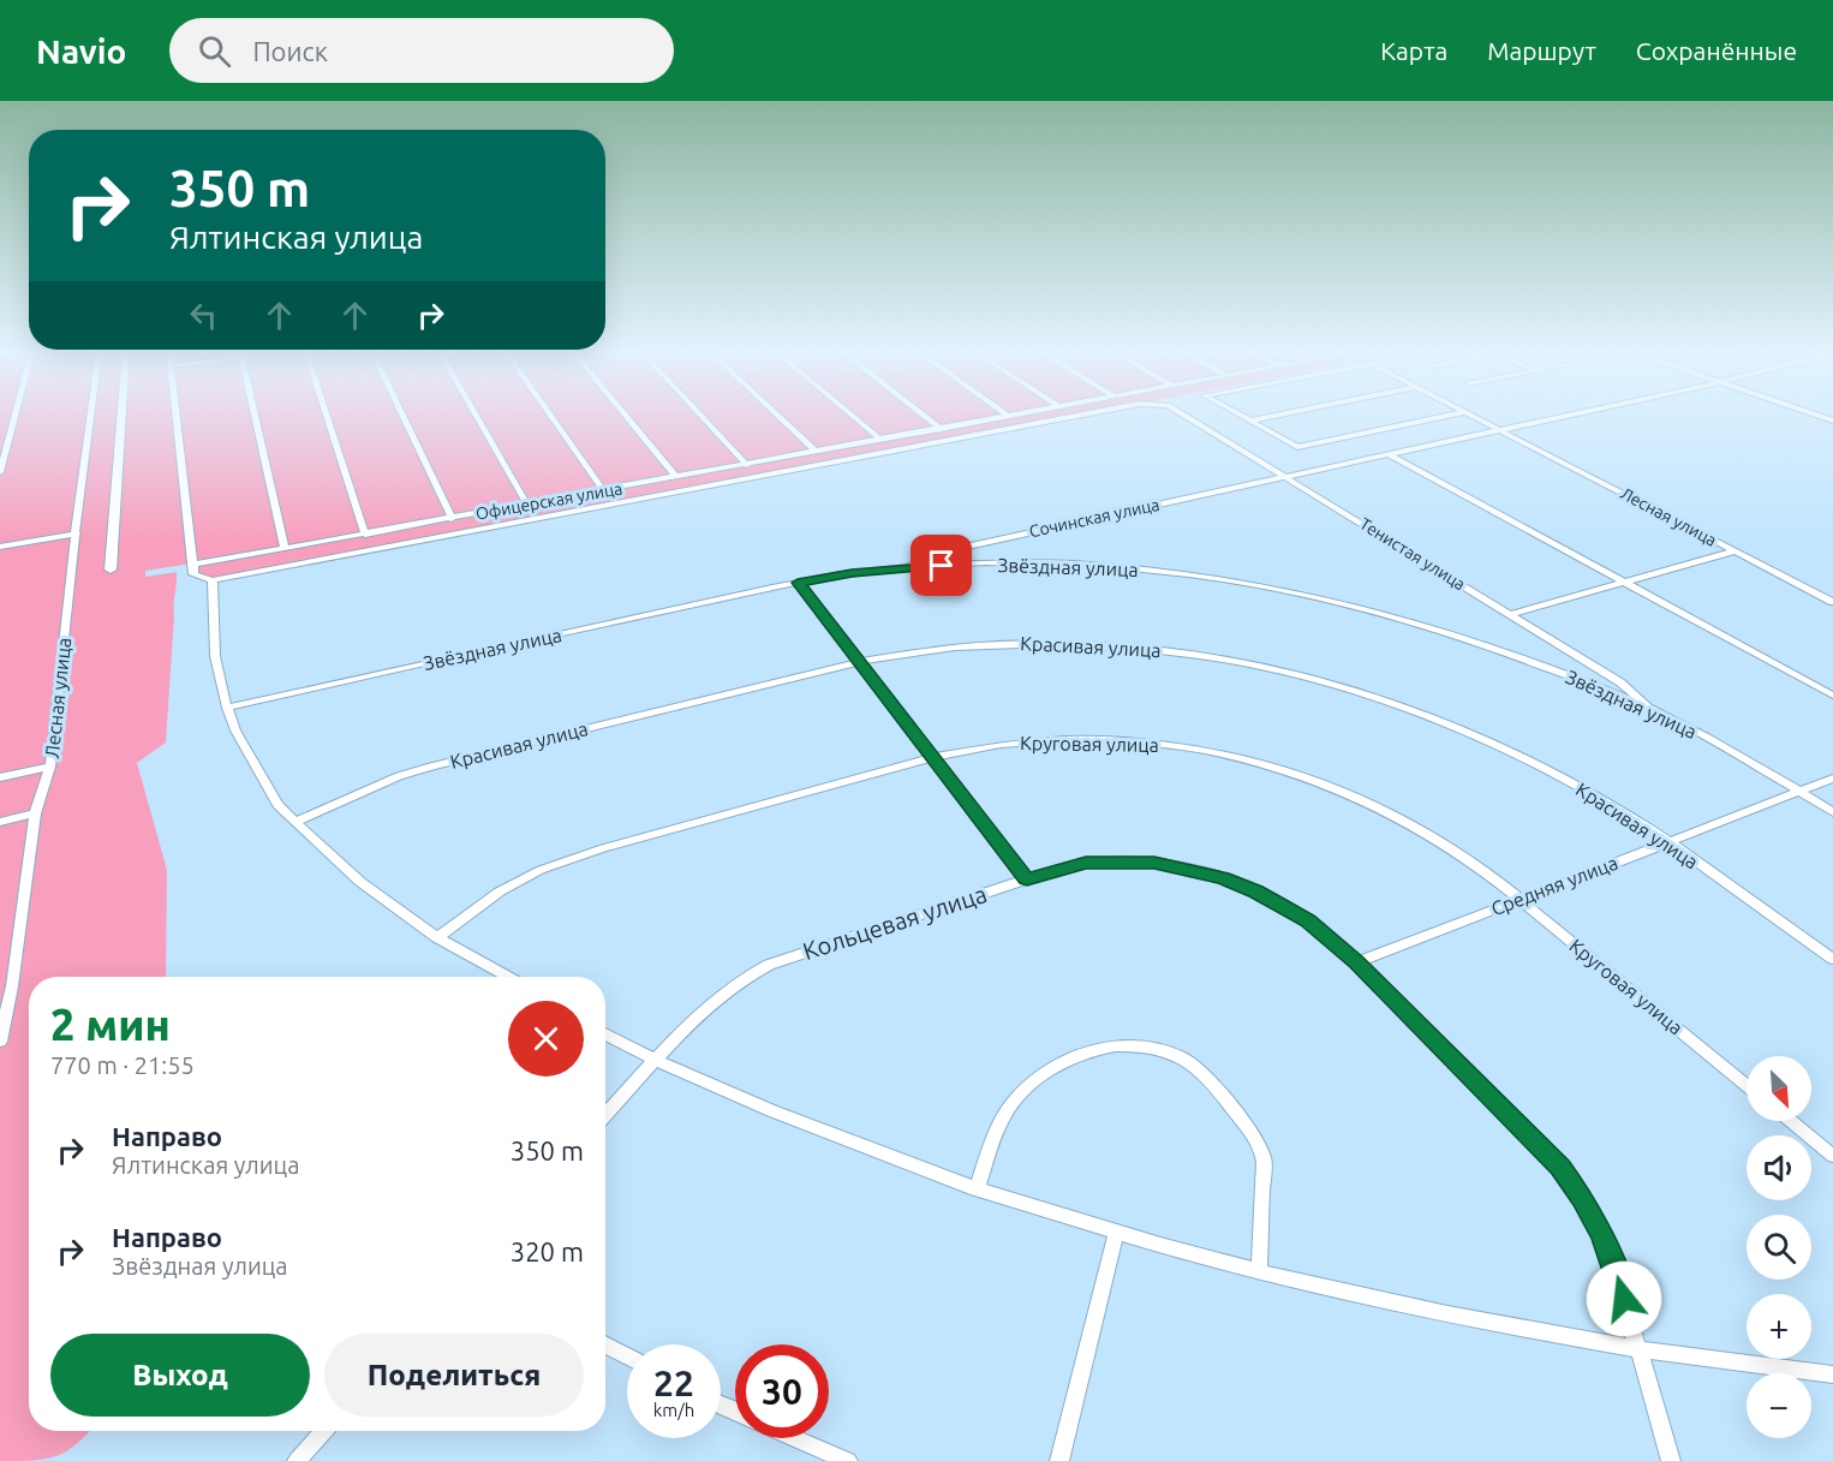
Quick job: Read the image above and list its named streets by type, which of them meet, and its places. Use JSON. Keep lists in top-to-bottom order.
{
  "streets": {
    "street": [
      "Офицерская улица",
      "Лесная улица",
      "Сочинская улица",
      "Тенистая улица",
      "Звёздная улица",
      "Красивая улица",
      "Круговая улица",
      "Средняя улица",
      "Кольцевая улица"
    ]
  },
  "crossings": [
    ["Лесная улица", "Сочинская улица"],
    ["Сочинская улица", "Тенистая улица"],
    ["Сочинская улица", "Звёздная улица"],
    ["Тенистая улица", "Звёздная улица"],
    ["Звёздная улица", "Средняя улица"],
    ["Красивая улица", "Средняя улица"],
    ["Круговая улица", "Средняя улица"],
    ["Средняя улица", "Кольцевая улица"]
  ],
  "north": "bottom right",
  "page": {
    "header": "Navio",
    "search": "Поиск",
    "nav": ["Карта", "Маршрут", "Сохранённые"],
    "turn": ["350 m", "Ялтинская улица"],
    "heading": ["2 мин", "770 m · 21:55"],
    "map_buttons": ["+", "−"],
    "list": [
      {
        "name": "Направо",
        "note": "Ялтинская улица",
        "value": "350 m"
      },
      {
        "name": "Направо",
        "note": "Звёздная улица",
        "value": "320 m"
      }
    ],
    "buttons": ["Выход", "Поделиться"],
    "speed": "22 km/h",
    "limit": "30"
  }
}
